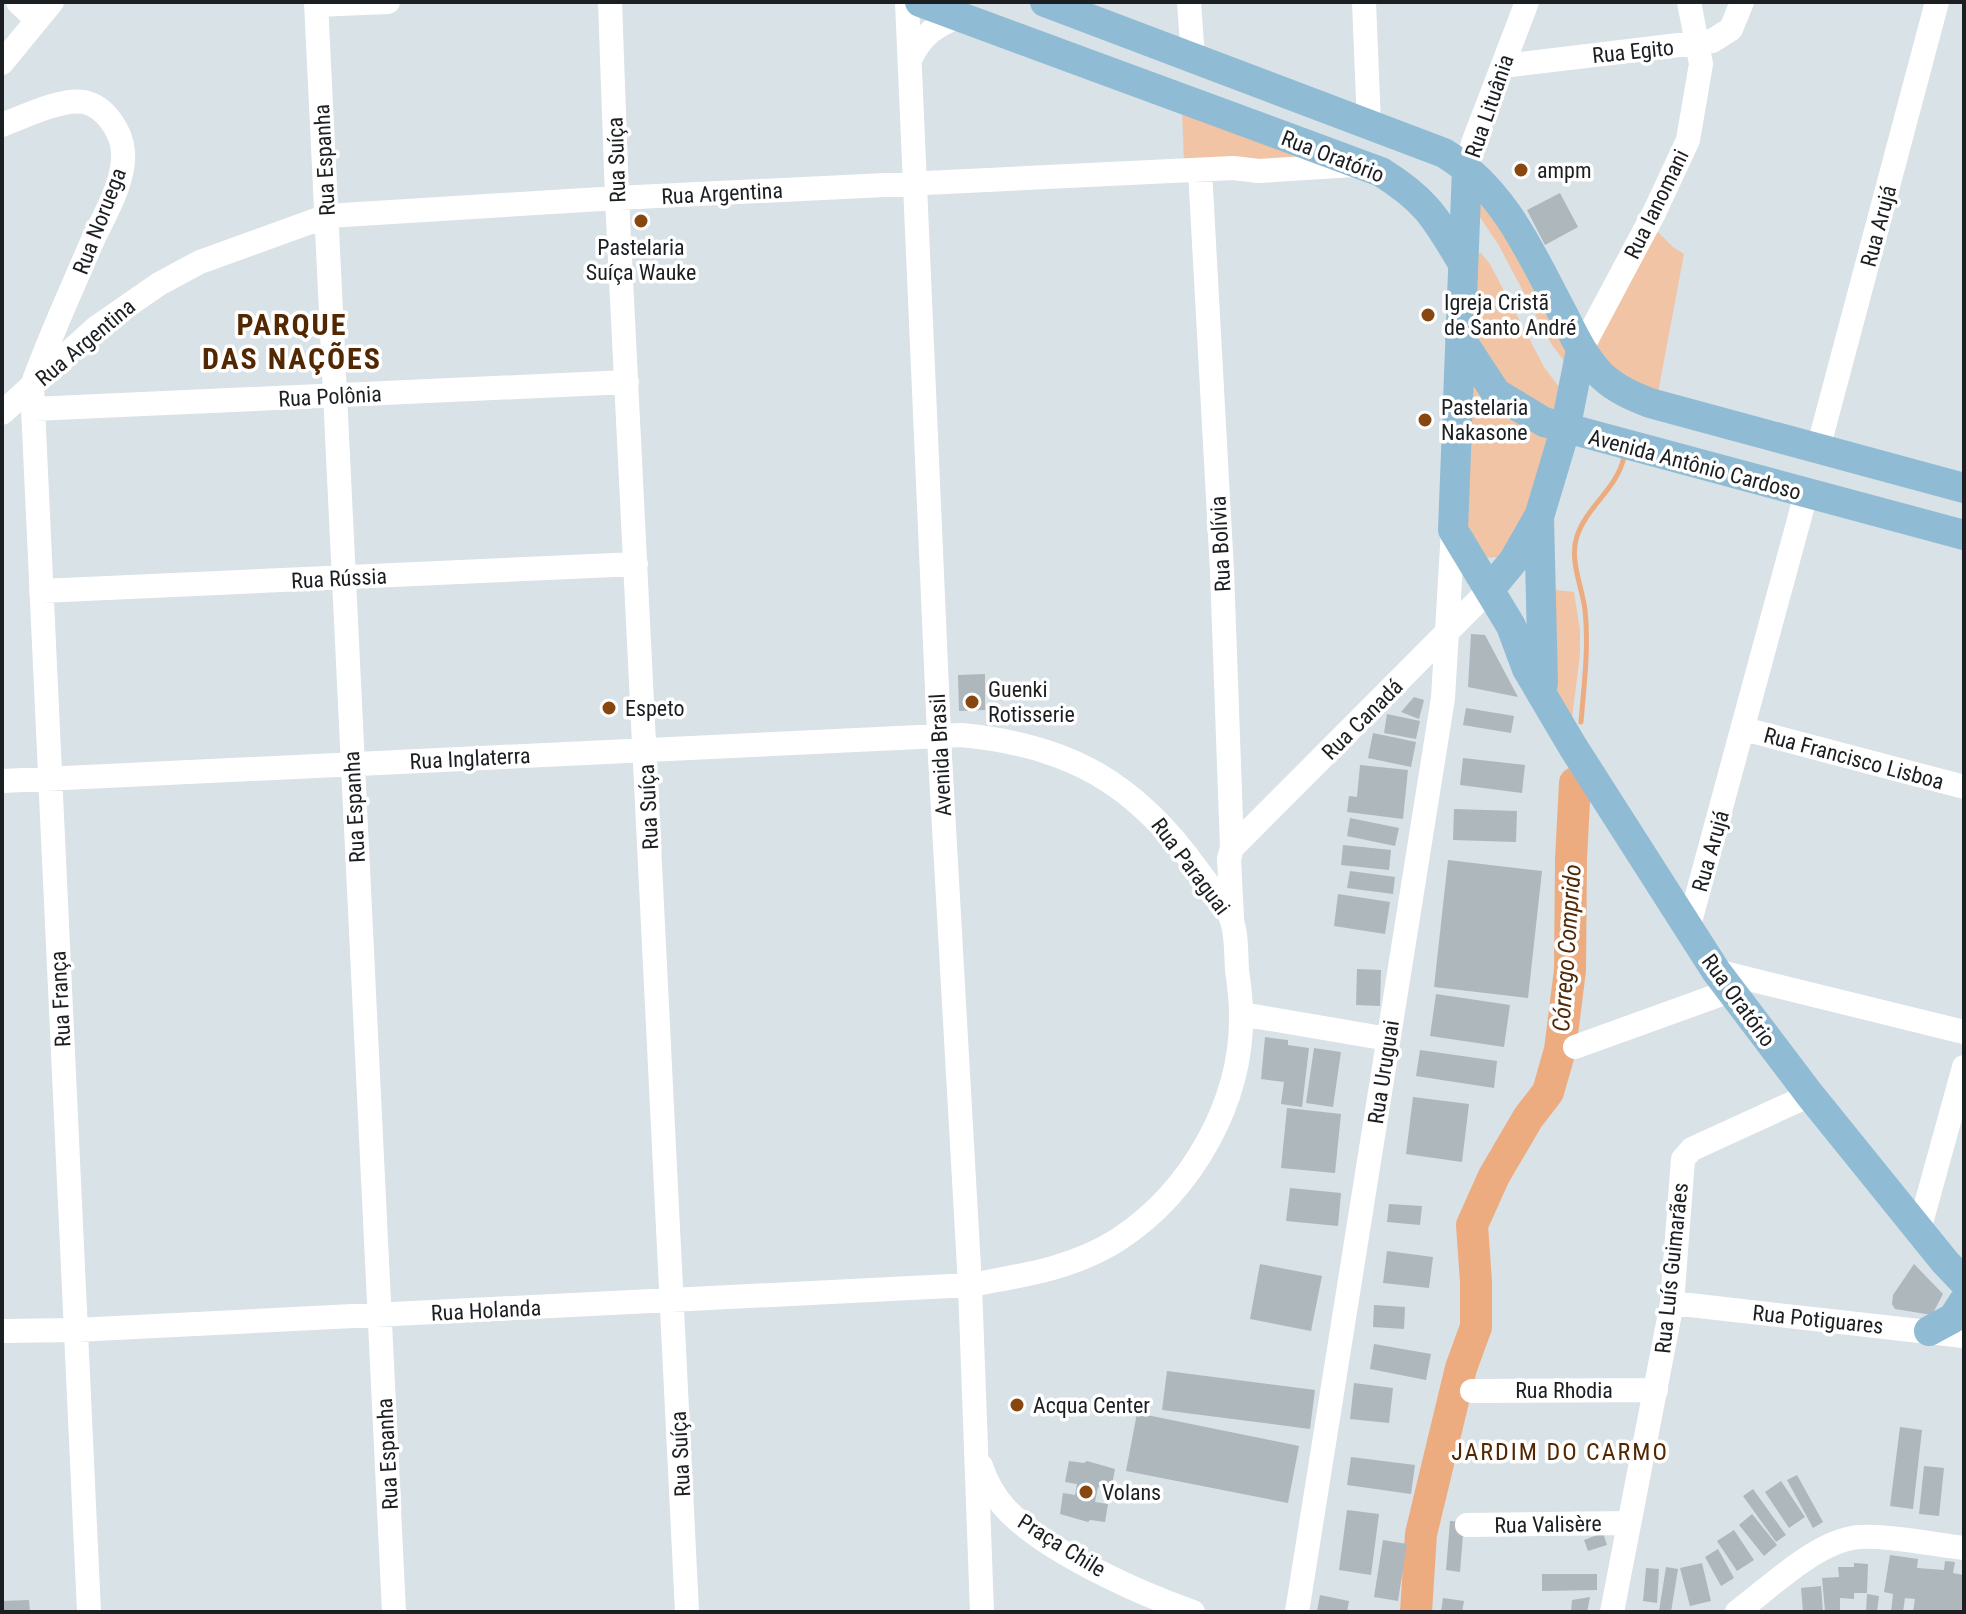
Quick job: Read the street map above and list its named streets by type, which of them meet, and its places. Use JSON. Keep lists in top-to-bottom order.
{
  "streets": {
    "main road": ["Rua Lituânia", "Rua Oratório", "Avenida Antônio Cardoso"],
    "street": [
      "Rua Egito",
      "Rua Espanha",
      "Rua Suíça",
      "Rua Argentina",
      "Rua Ianomani",
      "Rua Noruega",
      "Rua Arujá",
      "Rua Polônia",
      "Rua Bolívia",
      "Rua Rússia",
      "Rua Canadá",
      "Avenida Brasil",
      "Rua Inglaterra",
      "Rua Francisco Lisboa",
      "Rua Paraguai",
      "Rua França",
      "Rua Uruguai",
      "Rua Luís Guimarães",
      "Rua Holanda",
      "Rua Potiguares",
      "Rua Rhodia",
      "Rua Valisère",
      "Praça Chile"
    ]
  },
  "crossings": [
    ["Rua Egito", "Rua Lituânia"],
    ["Rua Egito", "Rua Ianomani"],
    ["Rua Lituânia", "Rua Oratório"],
    ["Rua Oratório", "Rua Argentina"],
    ["Rua Oratório", "Rua Ianomani"],
    ["Rua Oratório", "Rua Arujá"],
    ["Rua Oratório", "Avenida Antônio Cardoso"],
    ["Rua Oratório", "Rua Canadá"],
    ["Rua Oratório", "Rua Uruguai"],
    ["Rua Oratório", "Rua Luís Guimarães"],
    ["Rua Espanha", "Rua Argentina"],
    ["Rua Espanha", "Rua Polônia"],
    ["Rua Espanha", "Rua Rússia"],
    ["Rua Espanha", "Rua Inglaterra"],
    ["Rua Espanha", "Rua Holanda"],
    ["Rua Suíça", "Rua Argentina"],
    ["Rua Suíça", "Rua Polônia"],
    ["Rua Suíça", "Rua Rússia"],
    ["Rua Suíça", "Rua Inglaterra"],
    ["Rua Suíça", "Rua Holanda"],
    ["Rua Argentina", "Rua Noruega"],
    ["Rua Argentina", "Rua Polônia"],
    ["Rua Argentina", "Rua Bolívia"],
    ["Rua Argentina", "Avenida Brasil"],
    ["Rua Argentina", "Rua França"],
    ["Rua Ianomani", "Avenida Antônio Cardoso"],
    ["Rua Noruega", "Rua Polônia"],
    ["Rua Noruega", "Rua França"],
    ["Rua Arujá", "Avenida Antônio Cardoso"],
    ["Rua Arujá", "Rua Francisco Lisboa"],
    ["Rua Polônia", "Rua França"],
    ["Rua Bolívia", "Rua Canadá"],
    ["Rua Bolívia", "Rua Paraguai"],
    ["Rua Rússia", "Rua França"],
    ["Rua Canadá", "Rua Uruguai"],
    ["Avenida Brasil", "Rua Inglaterra"],
    ["Avenida Brasil", "Rua Paraguai"],
    ["Avenida Brasil", "Rua Holanda"],
    ["Avenida Brasil", "Praça Chile"],
    ["Rua Inglaterra", "Rua Paraguai"],
    ["Rua Inglaterra", "Rua França"],
    ["Rua Paraguai", "Rua Holanda"],
    ["Rua França", "Rua Holanda"],
    ["Rua Luís Guimarães", "Rua Potiguares"],
    ["Rua Luís Guimarães", "Rua Rhodia"],
    ["Rua Luís Guimarães", "Rua Valisère"]
  ],
  "districts": ["PARQUE DAS NAÇÕES", "JARDIM DO CARMO"],
  "water": ["Córrego Comprido"],
  "places": [
    "ampm",
    "Pastelaria Suíça Wauke",
    "Igreja Cristã de Santo André",
    "Pastelaria Nakasone",
    "Guenki Rotisserie",
    "Espeto",
    "Acqua Center",
    "Volans"
  ]
}
